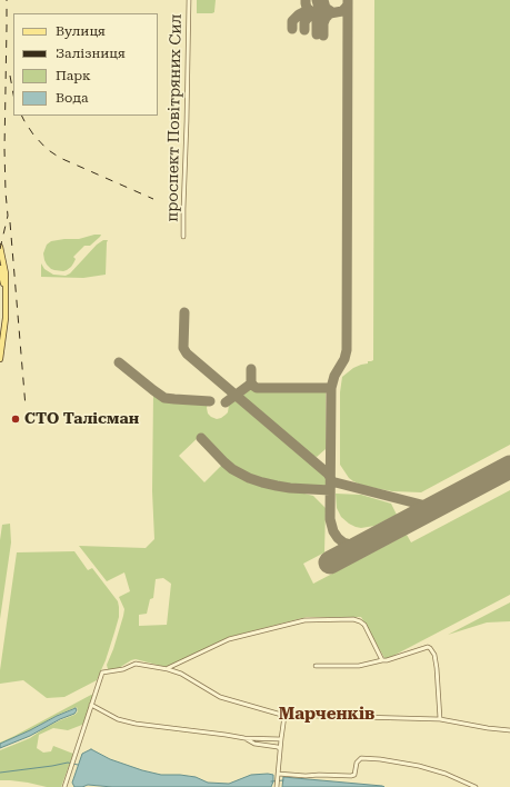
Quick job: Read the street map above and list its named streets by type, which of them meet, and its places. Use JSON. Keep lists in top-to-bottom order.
{
  "streets": {
    "street": ["проспект Повітряних Сил"]
  },
  "districts": ["Марченків"],
  "places": ["СТО Талісман"],
  "legend": [
    "Вулиця",
    "Залізниця",
    "Парк",
    "Вода"
  ]
}
